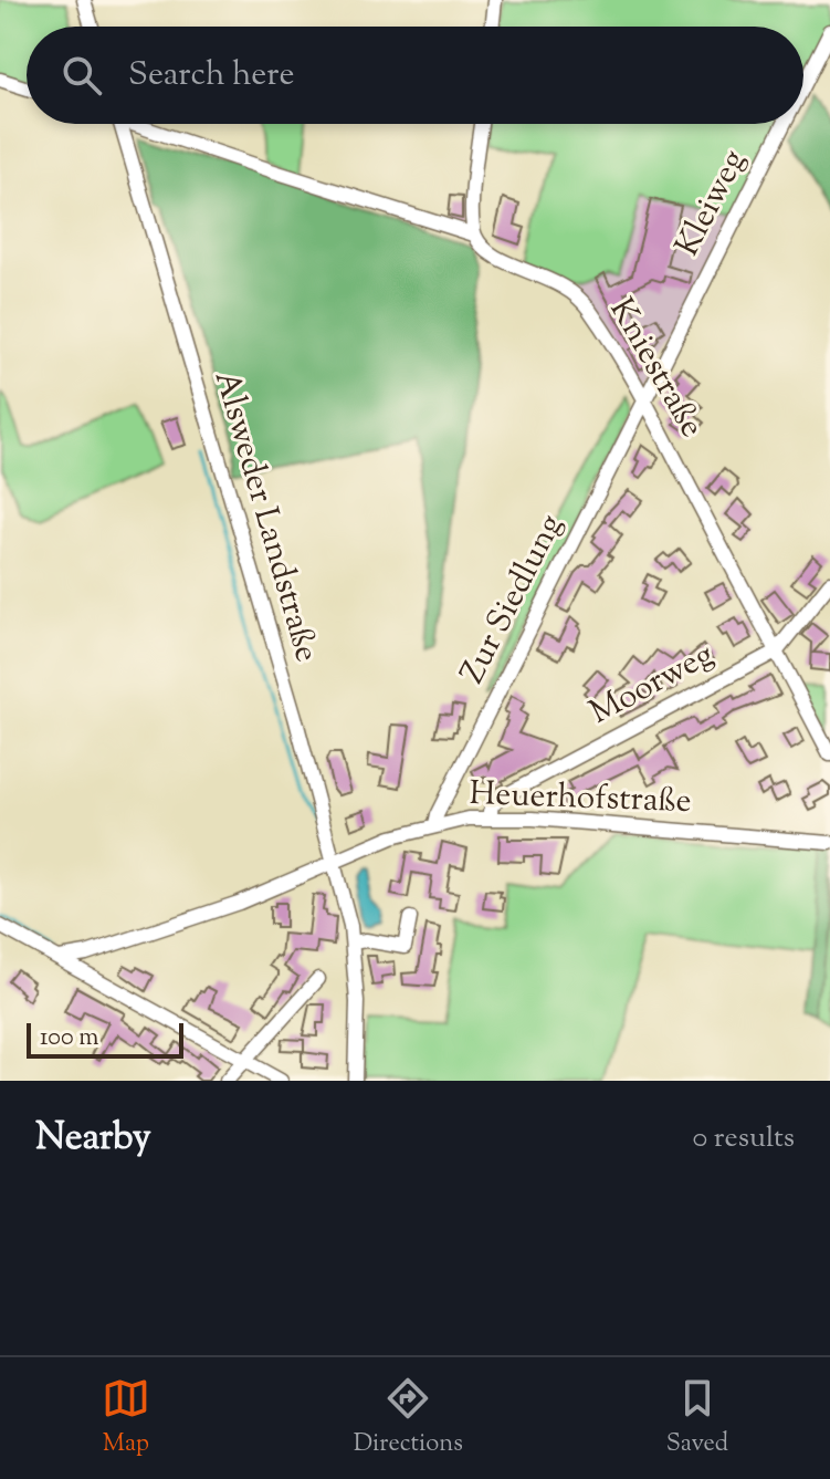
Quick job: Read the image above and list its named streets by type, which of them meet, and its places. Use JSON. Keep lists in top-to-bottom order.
{
  "streets": {
    "street": [
      "Kleiweg",
      "Kniestraße",
      "Alsweder Landstraße",
      "Zur Siedlung",
      "Moorweg",
      "Heuerhofstraße"
    ]
  },
  "crossings": [
    ["Kleiweg", "Kniestraße"],
    ["Kleiweg", "Zur Siedlung"],
    ["Kniestraße", "Zur Siedlung"],
    ["Kniestraße", "Moorweg"],
    ["Alsweder Landstraße", "Heuerhofstraße"],
    ["Zur Siedlung", "Heuerhofstraße"],
    ["Moorweg", "Heuerhofstraße"]
  ],
  "scale_bar": "100 m",
  "page": {
    "search": "Search here",
    "scale": "100 m",
    "heading": ["Nearby", "0 results"],
    "nav": ["Map", "Directions", "Saved"]
  }
}
